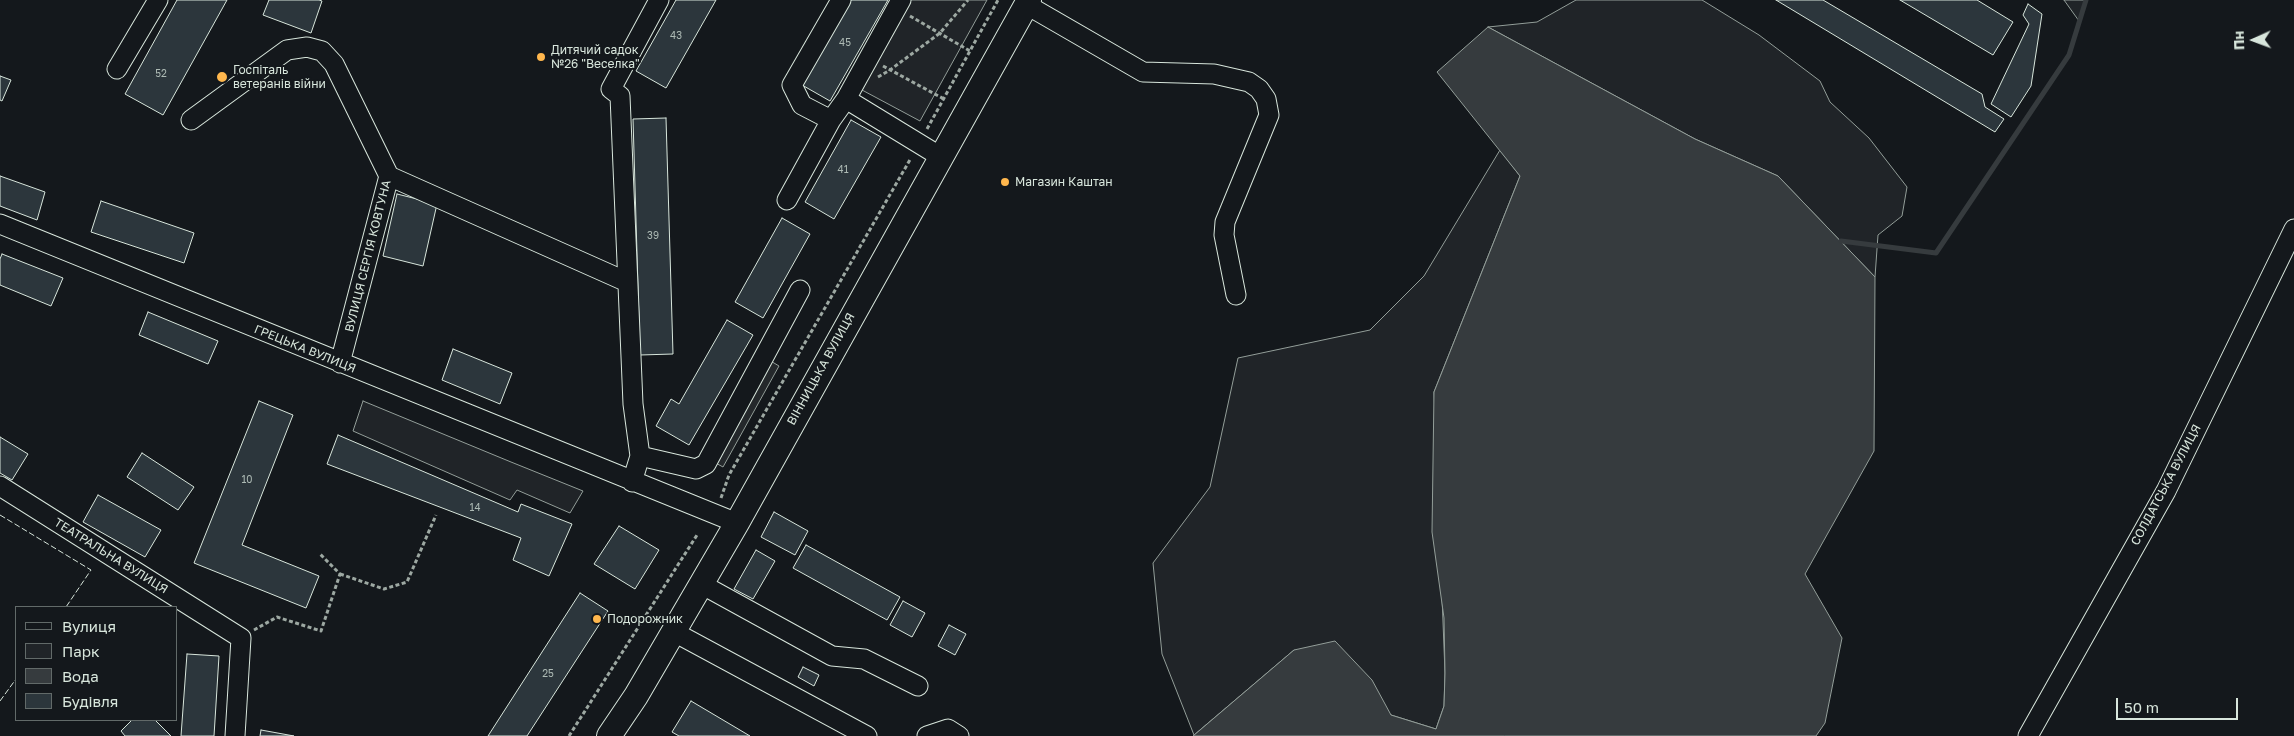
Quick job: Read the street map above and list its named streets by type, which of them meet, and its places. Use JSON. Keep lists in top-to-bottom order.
{
  "streets": {
    "main road": ["ВІННИЦЬКА ВУЛИЦЯ"],
    "street": [
      "ВУЛИЦЯ СЕРГІЯ КОВТУНА",
      "ГРЕЦЬКА ВУЛИЦЯ",
      "СОЛДАТСЬКА ВУЛИЦЯ",
      "ТЕАТРАЛЬНА ВУЛИЦЯ"
    ]
  },
  "crossings": [
    ["ВУЛИЦЯ СЕРГІЯ КОВТУНА", "ГРЕЦЬКА ВУЛИЦЯ"],
    ["ГРЕЦЬКА ВУЛИЦЯ", "ВІННИЦЬКА ВУЛИЦЯ"]
  ],
  "places": [
    "Дитячий садок №26 \"Веселка\"",
    "Госпіталь ветеранів війни",
    "Магазин Каштан",
    "Подорожник"
  ],
  "house_numbers": [
    "43",
    "45",
    "52",
    "41",
    "39",
    "10",
    "14",
    "25"
  ],
  "legend": [
    "Вулиця",
    "Парк",
    "Вода",
    "Будівля"
  ],
  "scale_bar": "50 m",
  "north": "left"
}
